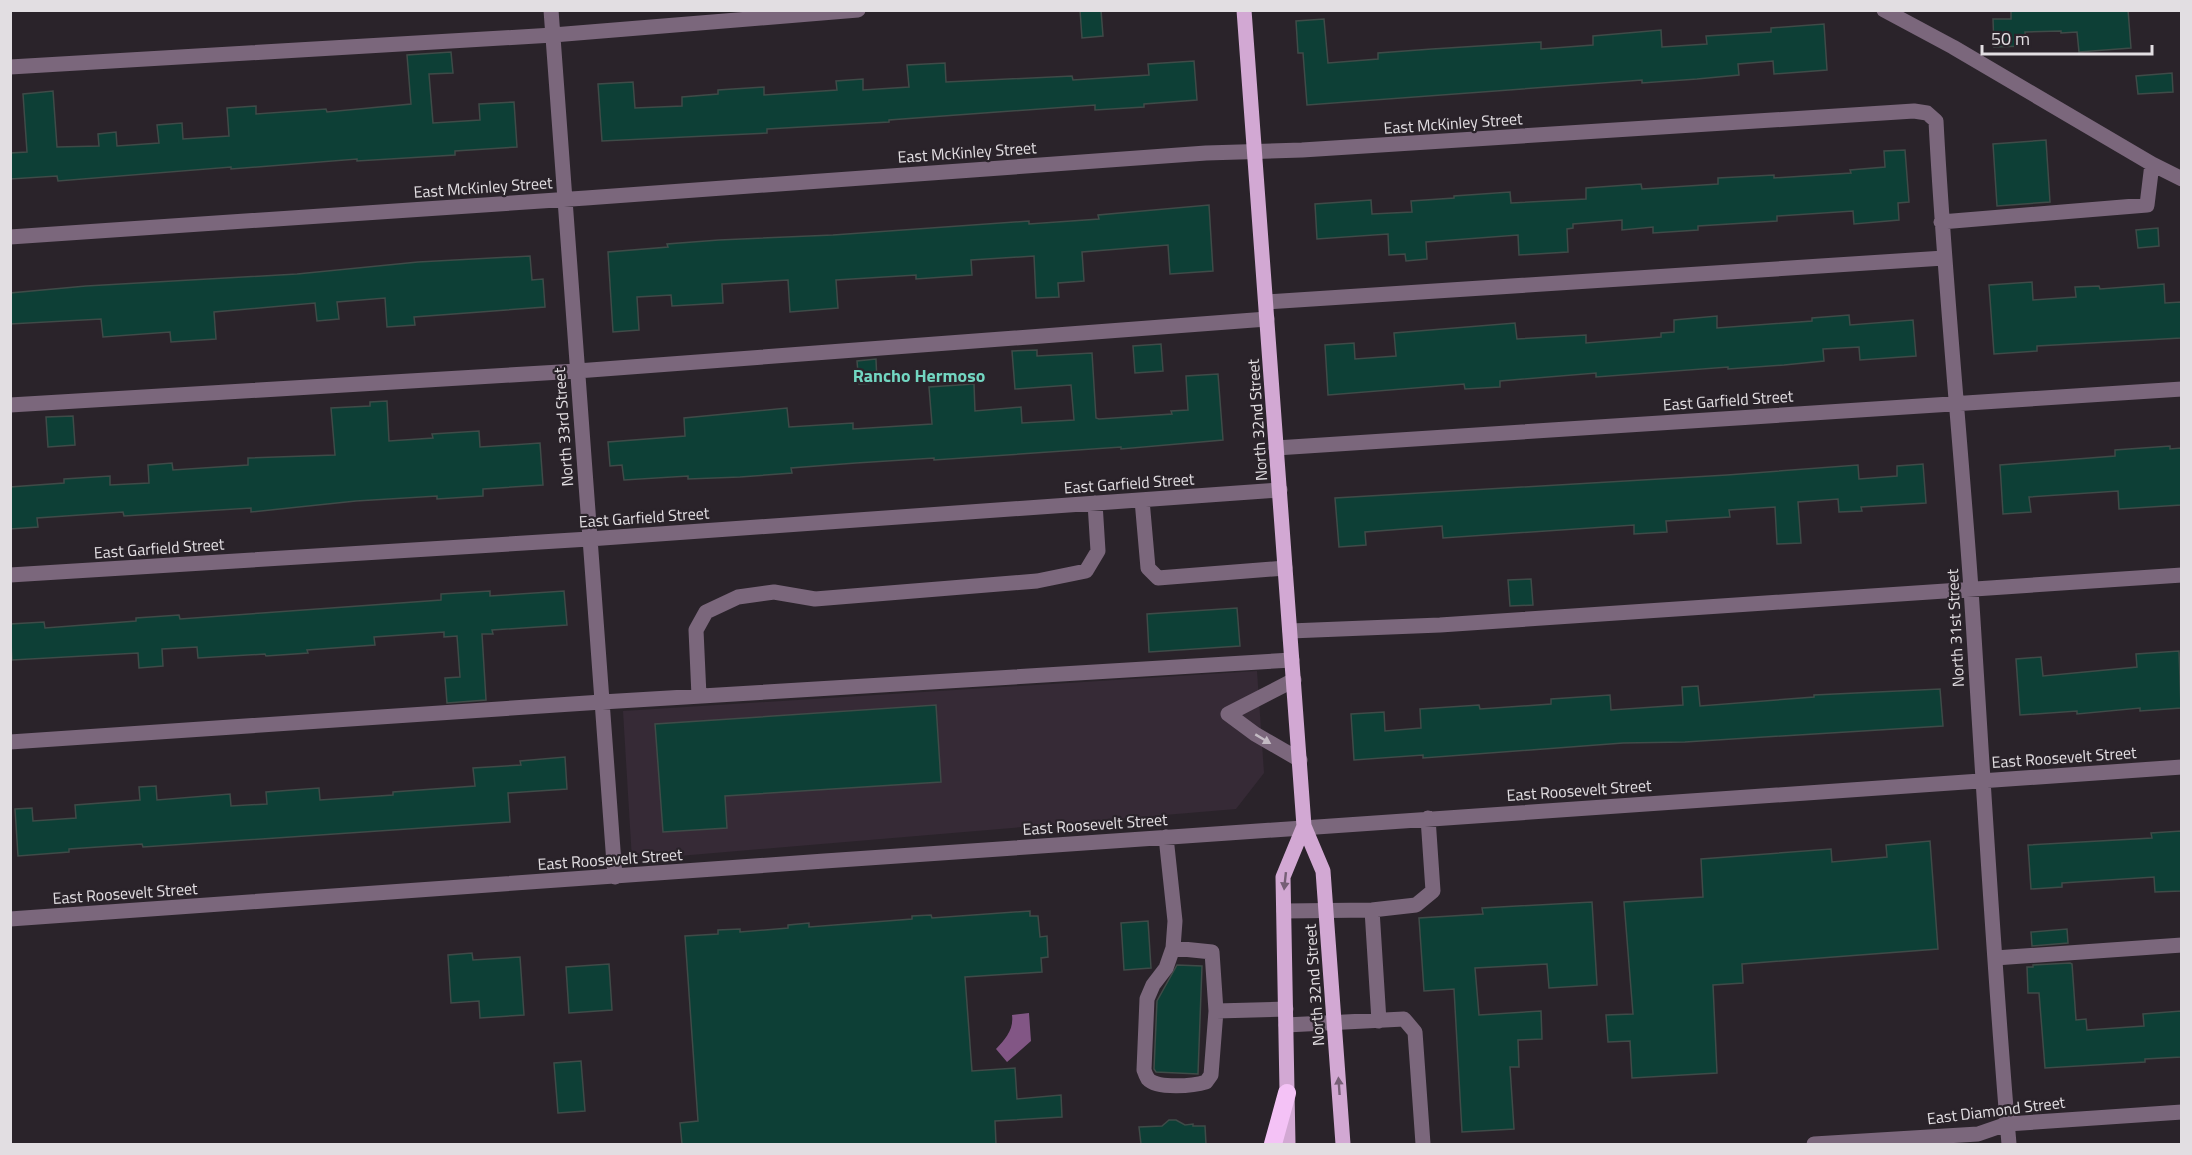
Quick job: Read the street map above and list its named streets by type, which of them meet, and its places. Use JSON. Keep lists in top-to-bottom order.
{
  "streets": {
    "main road": ["North 32nd Street"],
    "street": [
      "East McKinley Street",
      "East Garfield Street",
      "North 33rd Street",
      "North 31st Street",
      "East Roosevelt Street",
      "East Diamond Street"
    ]
  },
  "crossings": [
    ["East McKinley Street", "North 32nd Street"],
    ["East McKinley Street", "North 33rd Street"],
    ["East McKinley Street", "North 31st Street"],
    ["East Garfield Street", "North 32nd Street"],
    ["East Garfield Street", "North 33rd Street"],
    ["East Garfield Street", "North 31st Street"],
    ["North 32nd Street", "East Roosevelt Street"],
    ["North 33rd Street", "East Roosevelt Street"],
    ["North 31st Street", "East Roosevelt Street"],
    ["North 31st Street", "East Diamond Street"]
  ],
  "districts": ["Rancho Hermoso"],
  "scale_bar": "50 m"
}
